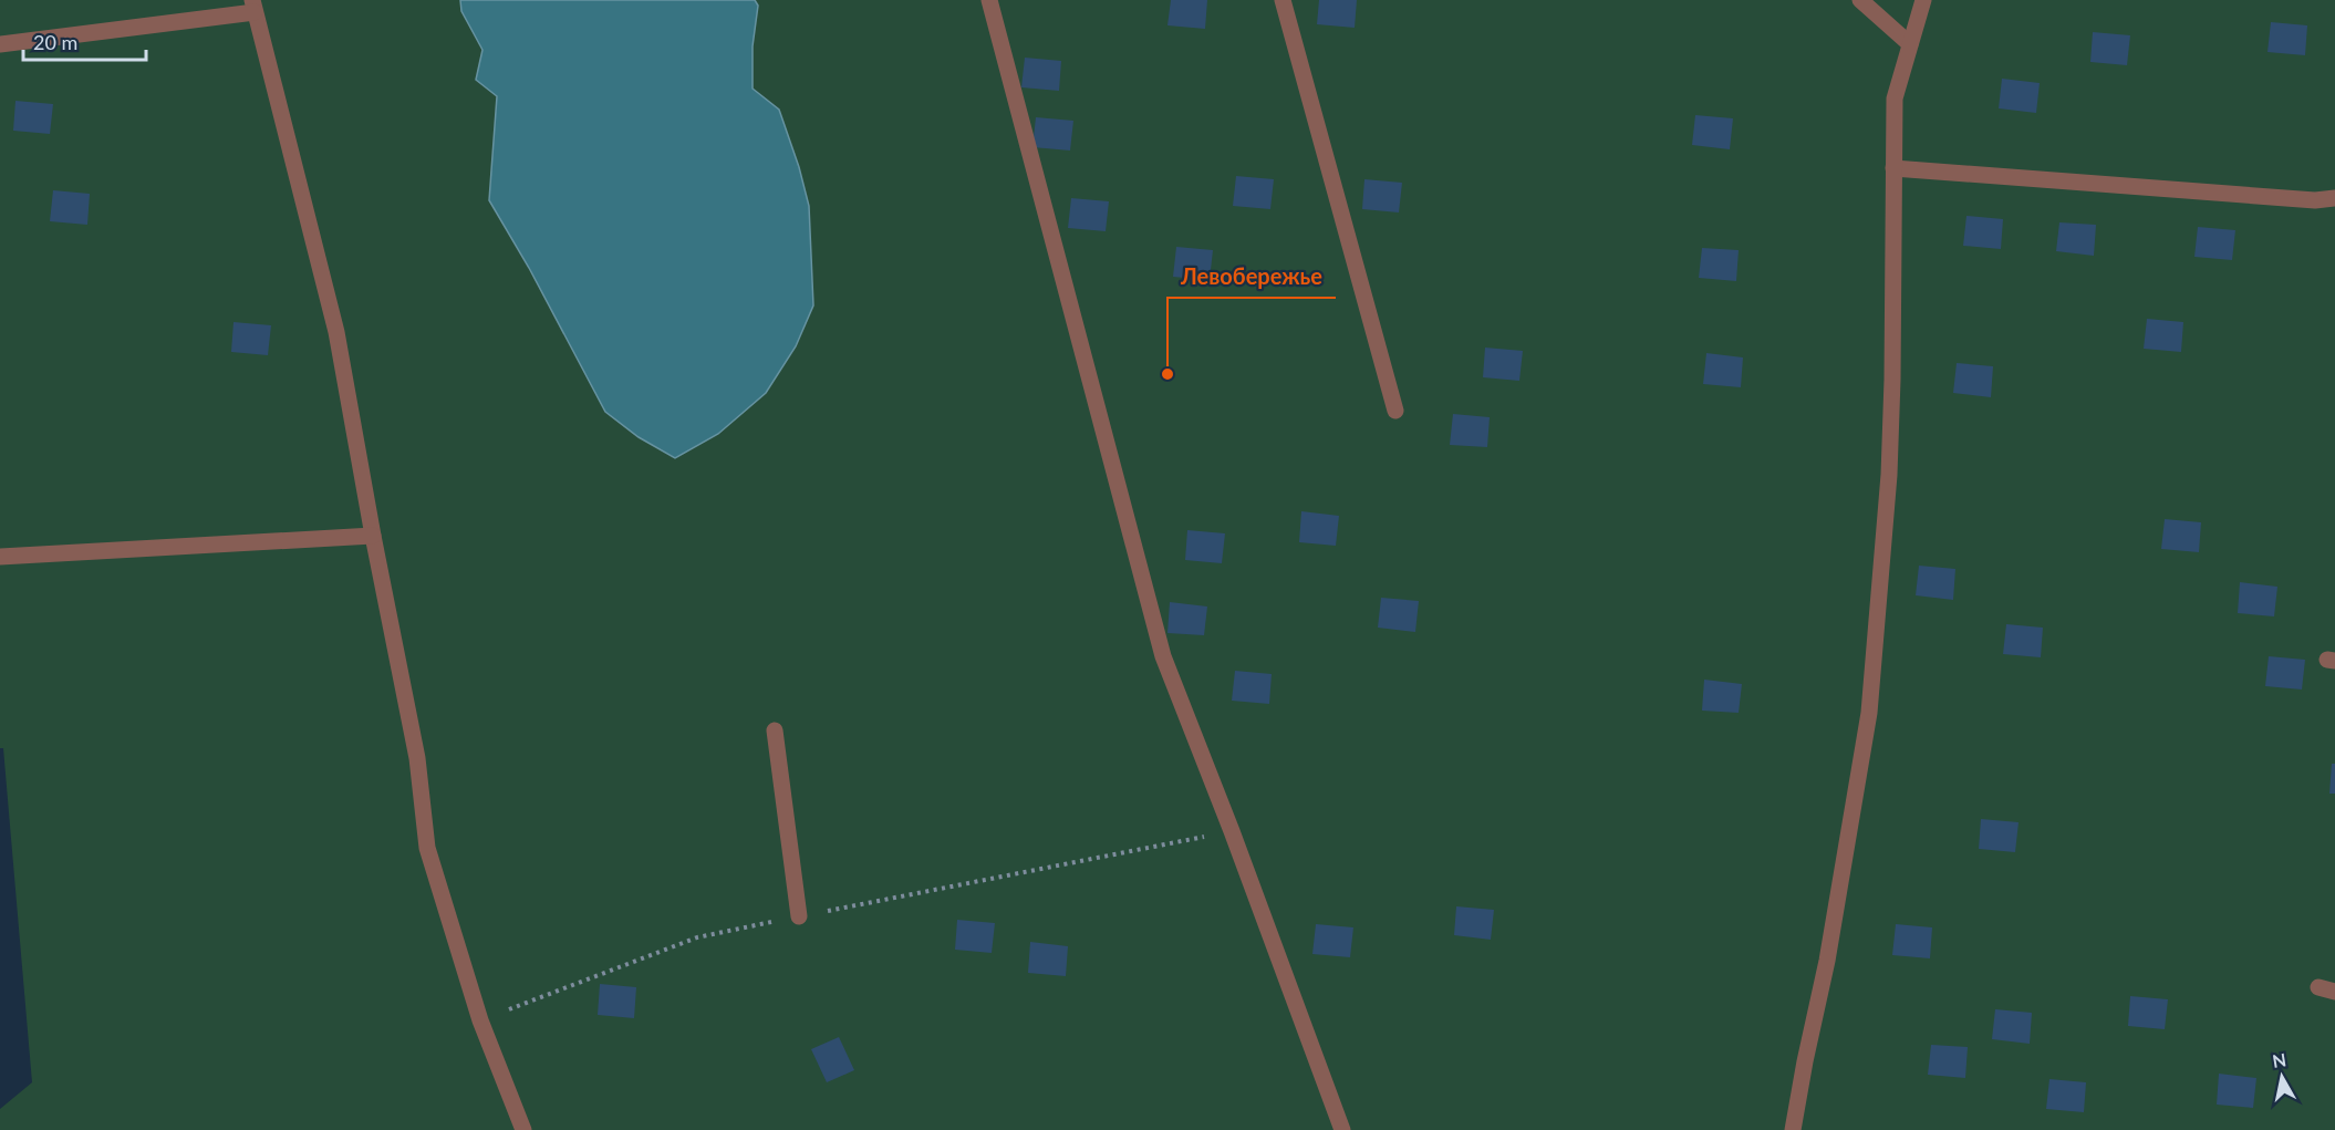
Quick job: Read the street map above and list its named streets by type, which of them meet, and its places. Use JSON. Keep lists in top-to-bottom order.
{
  "places": ["Левобережье"],
  "scale_bar": "20 m",
  "north": "top"
}
